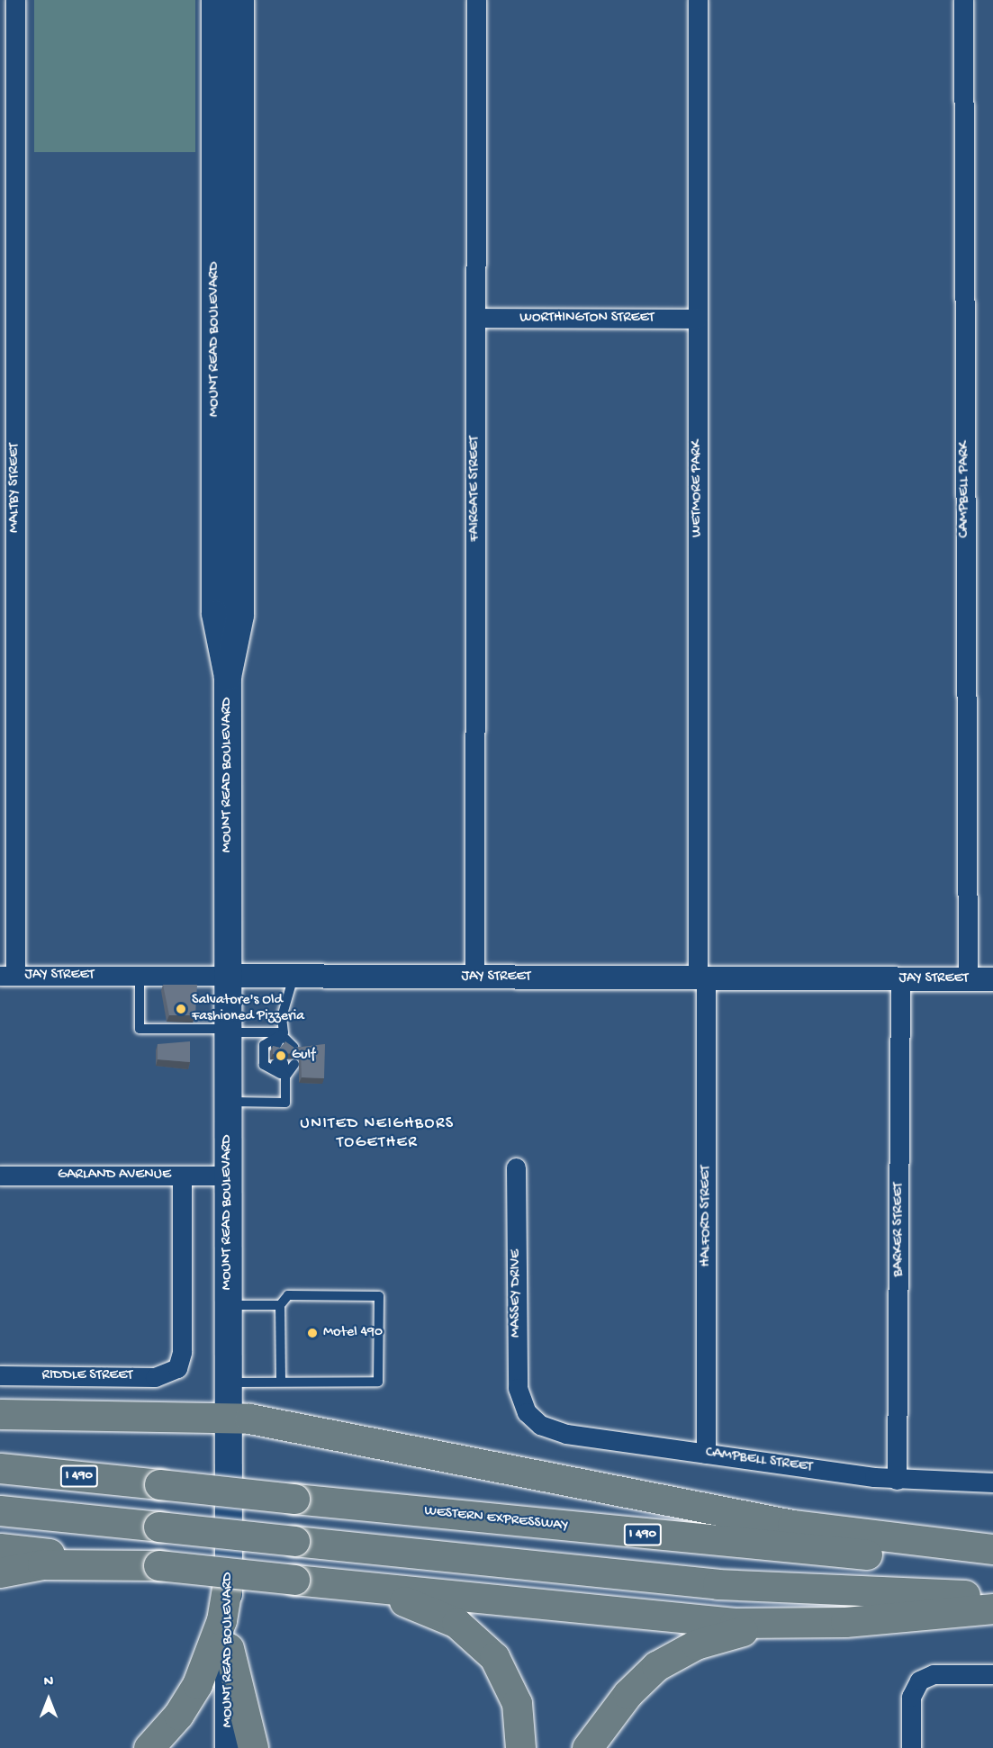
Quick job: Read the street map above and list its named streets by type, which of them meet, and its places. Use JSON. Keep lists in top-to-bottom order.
{
  "streets": {
    "highway": ["I 490", "WESTERN EXPRESSWAY"],
    "main road": ["MOUNT READ BOULEVARD"],
    "street": [
      "WORTHINGTON STREET",
      "MALTBY STREET",
      "FAIRGATE STREET",
      "WETMORE PARK",
      "CAMPBELL PARK",
      "JAY STREET",
      "GARLAND AVENUE",
      "HALFORD STREET",
      "BARKER STREET",
      "MASSEY DRIVE",
      "RIDDLE STREET",
      "CAMPBELL STREET"
    ]
  },
  "crossings": [
    ["WORTHINGTON STREET", "FAIRGATE STREET"],
    ["WORTHINGTON STREET", "WETMORE PARK"],
    ["MOUNT READ BOULEVARD", "JAY STREET"],
    ["MOUNT READ BOULEVARD", "GARLAND AVENUE"],
    ["MALTBY STREET", "JAY STREET"],
    ["FAIRGATE STREET", "JAY STREET"],
    ["WETMORE PARK", "JAY STREET"],
    ["WETMORE PARK", "HALFORD STREET"],
    ["CAMPBELL PARK", "JAY STREET"],
    ["JAY STREET", "HALFORD STREET"],
    ["JAY STREET", "BARKER STREET"],
    ["GARLAND AVENUE", "RIDDLE STREET"],
    ["HALFORD STREET", "CAMPBELL STREET"],
    ["BARKER STREET", "CAMPBELL STREET"],
    ["MASSEY DRIVE", "CAMPBELL STREET"]
  ],
  "districts": ["UNITED NEIGHBORS TOGETHER"],
  "places": ["Salvatore's Old Fashioned Pizzeria", "Gulf", "Motel 490"],
  "north": "top"
}
